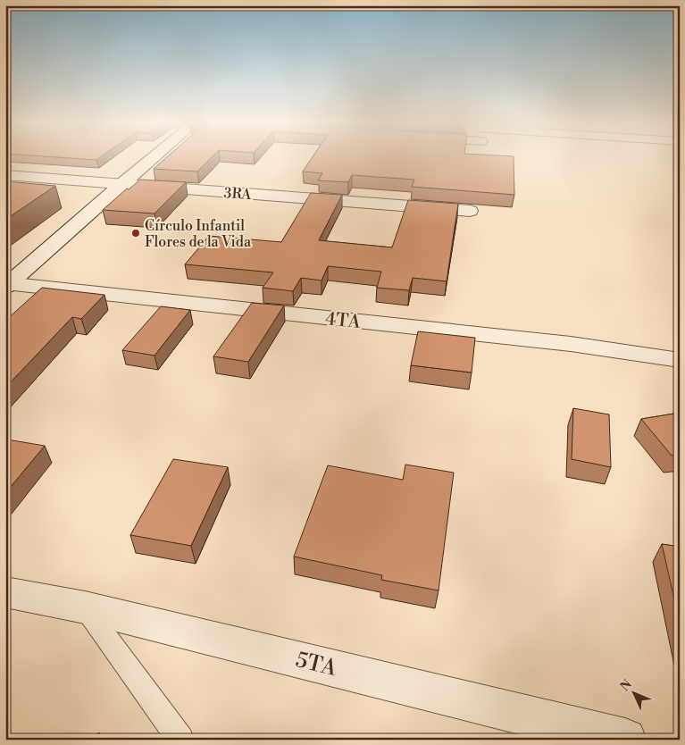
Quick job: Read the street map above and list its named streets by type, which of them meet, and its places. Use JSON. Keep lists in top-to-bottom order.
{
  "streets": {
    "street": ["3RA", "4TA", "5TA"]
  },
  "places": ["Círculo Infantil Flores de la Vida"],
  "north": "top left"
}
